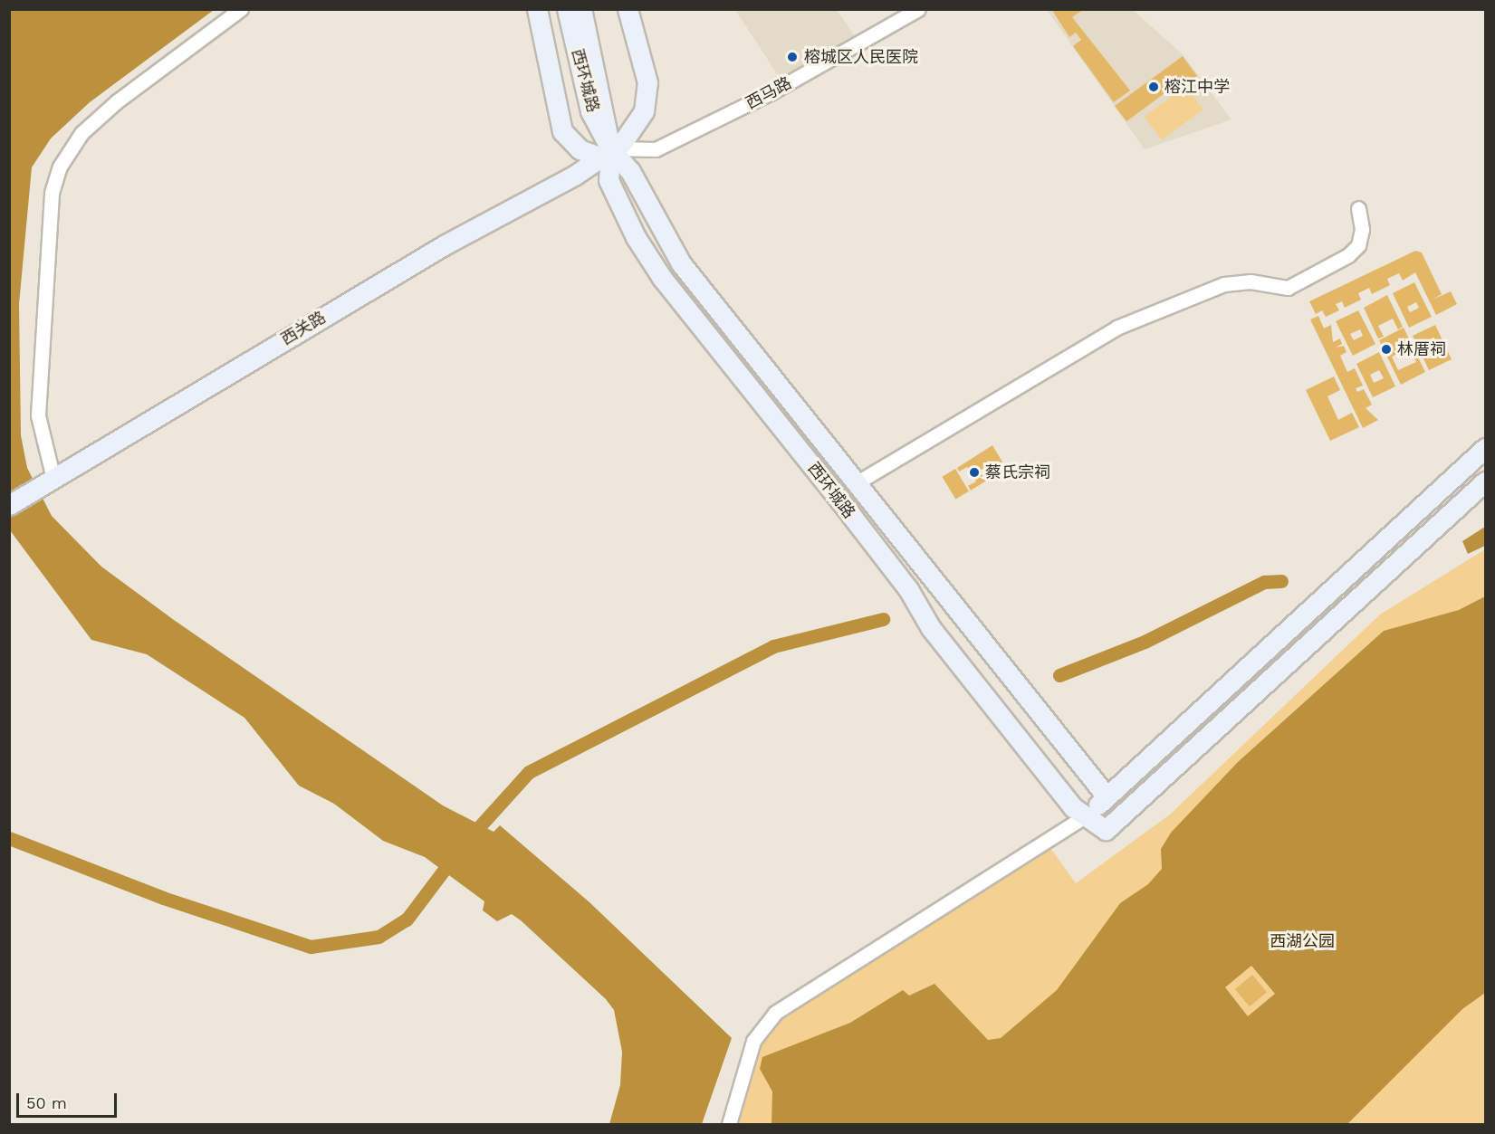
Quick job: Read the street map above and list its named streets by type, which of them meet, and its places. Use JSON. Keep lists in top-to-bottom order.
{
  "streets": {
    "main road": ["西环城路", "西关路"],
    "street": ["西马路"]
  },
  "crossings": [
    ["西环城路", "西马路"],
    ["西环城路", "西关路"],
    ["西马路", "西关路"]
  ],
  "parks": ["西湖公园"],
  "places": [
    "榕城区人民医院",
    "榕江中学",
    "林厝祠",
    "蔡氏宗祠"
  ],
  "scale_bar": "50 m"
}
